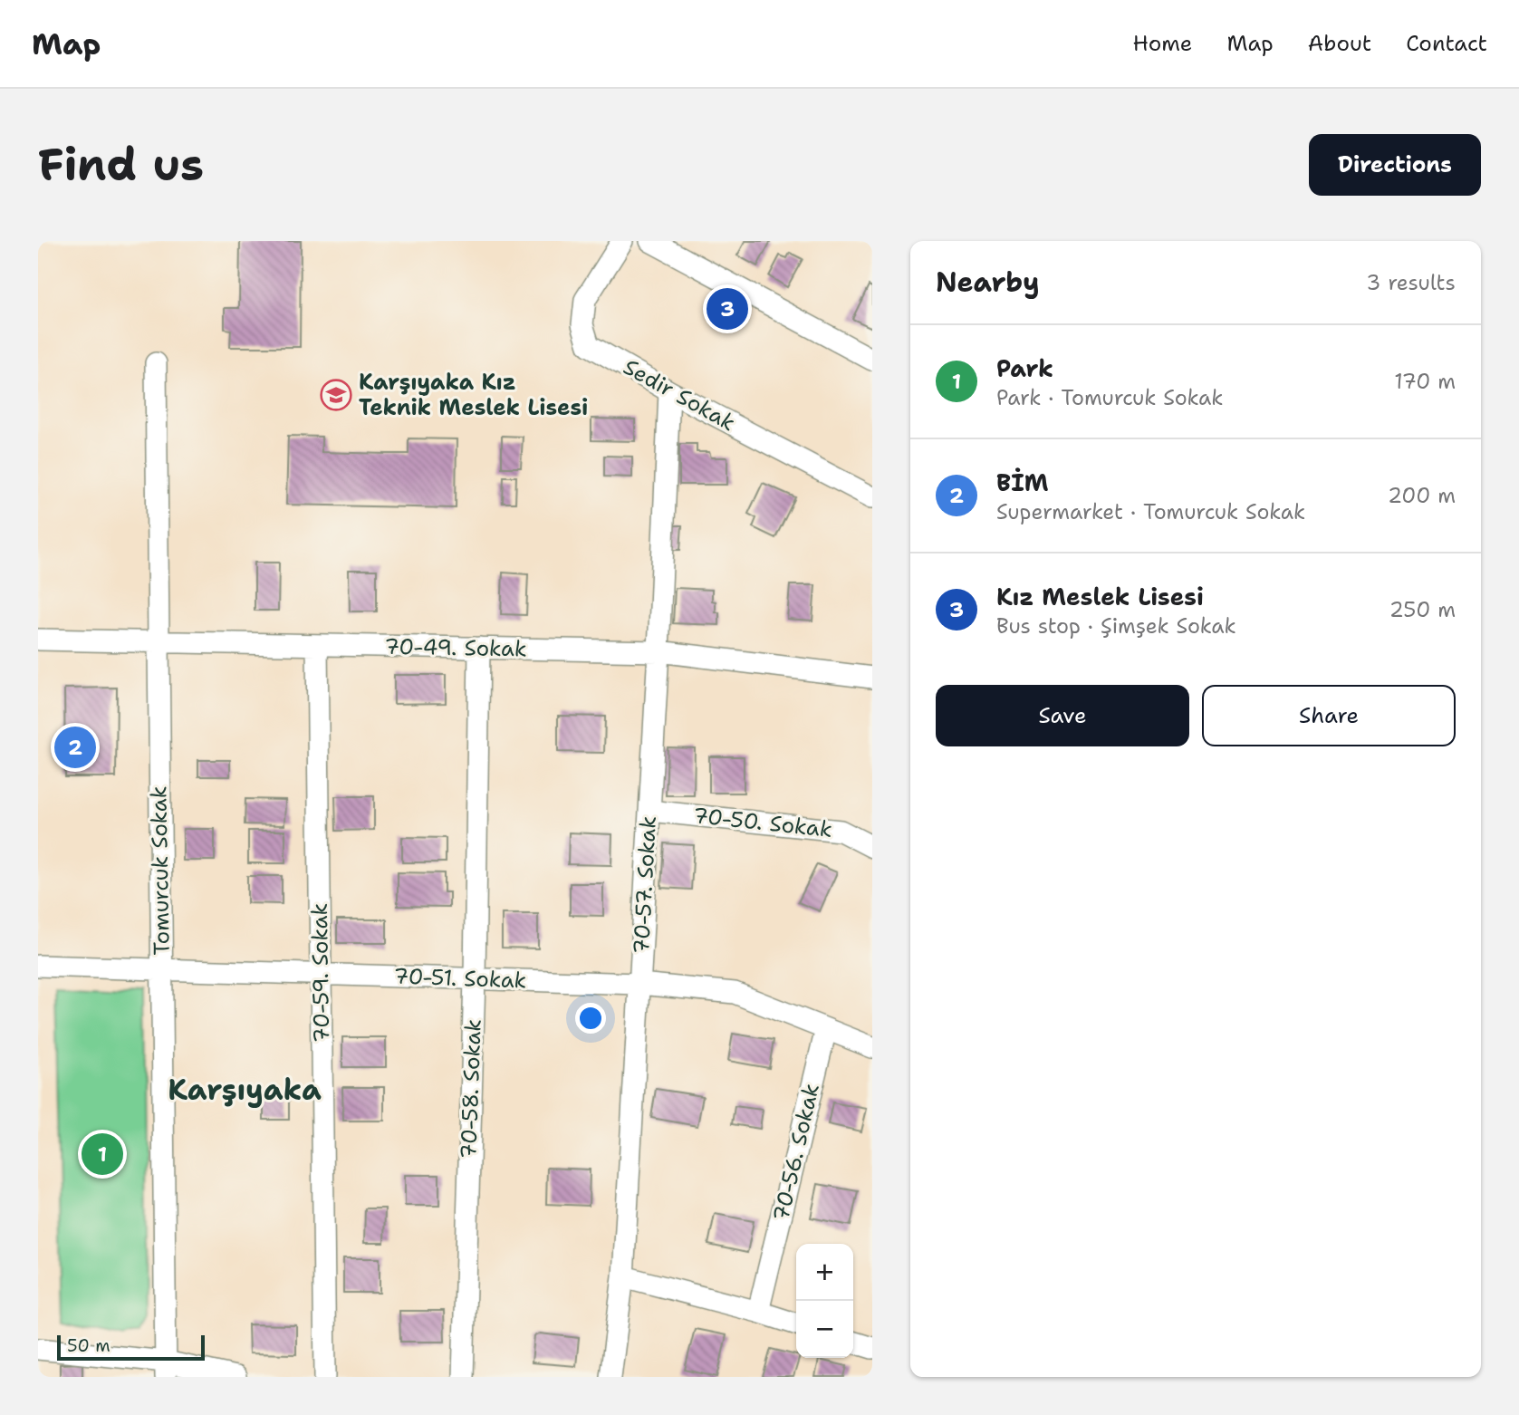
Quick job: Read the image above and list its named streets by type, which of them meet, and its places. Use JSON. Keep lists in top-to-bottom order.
{
  "streets": {
    "street": [
      "Sedir Sokak",
      "70-49. Sokak",
      "70-50. Sokak",
      "Tomurcuk Sokak",
      "70-57. Sokak",
      "70-59. Sokak",
      "70-51. Sokak",
      "70-58. Sokak",
      "70-56. Sokak"
    ]
  },
  "crossings": [
    ["Sedir Sokak", "70-57. Sokak"],
    ["70-49. Sokak", "Tomurcuk Sokak"],
    ["70-49. Sokak", "70-57. Sokak"],
    ["70-49. Sokak", "70-59. Sokak"],
    ["70-49. Sokak", "70-58. Sokak"],
    ["70-50. Sokak", "70-57. Sokak"],
    ["Tomurcuk Sokak", "70-51. Sokak"],
    ["70-57. Sokak", "70-51. Sokak"],
    ["70-59. Sokak", "70-51. Sokak"],
    ["70-51. Sokak", "70-58. Sokak"],
    ["70-51. Sokak", "70-56. Sokak"]
  ],
  "districts": ["Karşıyaka"],
  "places": {
    "school or university": ["Karşıyaka Kız Teknik Meslek Lisesi"]
  },
  "scale_bar": "50 m",
  "page": {
    "header": "Map",
    "nav": [
      "Home",
      "Map",
      "About",
      "Contact"
    ],
    "buttons": [
      "Directions",
      ["Save", "Share"]
    ],
    "title": "Find us",
    "heading": ["Nearby", "3 results"],
    "pins": ["3", "2", "1"],
    "list": [
      {
        "mark": "1",
        "name": "Park",
        "note": "Park · Tomurcuk Sokak",
        "value": "170 m"
      },
      {
        "mark": "2",
        "name": "BİM",
        "note": "Supermarket · Tomurcuk Sokak",
        "value": "200 m"
      },
      {
        "mark": "3",
        "name": "Kız Meslek Lisesi",
        "note": "Bus stop · Şimşek Sokak",
        "value": "250 m"
      }
    ],
    "map_buttons": ["+", "−"],
    "scale": "50 m"
  }
}
